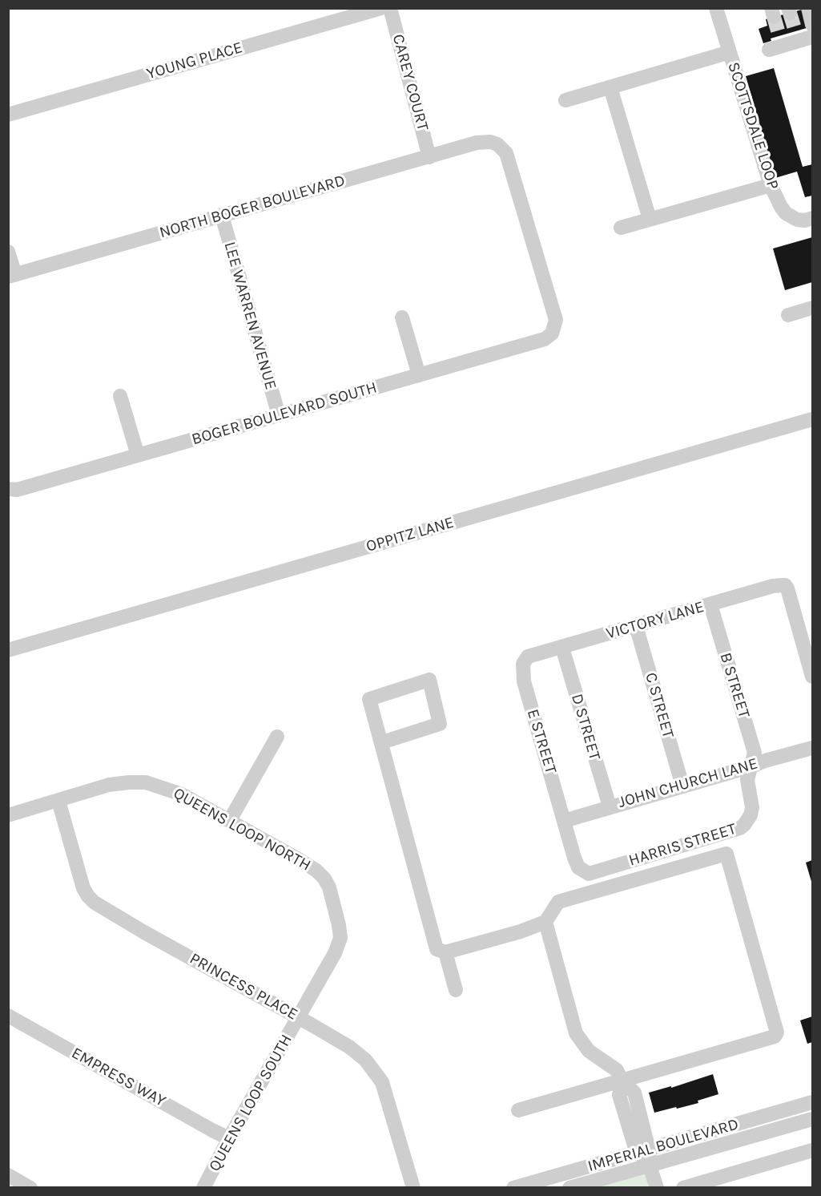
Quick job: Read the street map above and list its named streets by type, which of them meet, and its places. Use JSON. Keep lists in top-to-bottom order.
{
  "streets": {
    "street": [
      "YOUNG PLACE",
      "CAREY COURT",
      "SCOTTSDALE LOOP",
      "NORTH BOGER BOULEVARD",
      "LEE WARREN AVENUE",
      "BOGER BOULEVARD SOUTH",
      "OPPITZ LANE",
      "VICTORY LANE",
      "B STREET",
      "C STREET",
      "D STREET",
      "E STREET",
      "JOHN CHURCH LANE",
      "QUEENS LOOP NORTH",
      "HARRIS STREET",
      "PRINCESS PLACE",
      "EMPRESS WAY",
      "QUEENS LOOP SOUTH",
      "IMPERIAL BOULEVARD"
    ]
  },
  "crossings": [
    ["CAREY COURT", "NORTH BOGER BOULEVARD"],
    ["NORTH BOGER BOULEVARD", "LEE WARREN AVENUE"],
    ["NORTH BOGER BOULEVARD", "BOGER BOULEVARD SOUTH"],
    ["LEE WARREN AVENUE", "BOGER BOULEVARD SOUTH"],
    ["VICTORY LANE", "B STREET"],
    ["VICTORY LANE", "C STREET"],
    ["VICTORY LANE", "D STREET"],
    ["VICTORY LANE", "E STREET"],
    ["B STREET", "JOHN CHURCH LANE"],
    ["B STREET", "HARRIS STREET"],
    ["C STREET", "JOHN CHURCH LANE"],
    ["D STREET", "JOHN CHURCH LANE"],
    ["E STREET", "JOHN CHURCH LANE"],
    ["E STREET", "HARRIS STREET"],
    ["JOHN CHURCH LANE", "HARRIS STREET"],
    ["QUEENS LOOP NORTH", "PRINCESS PLACE"],
    ["QUEENS LOOP NORTH", "QUEENS LOOP SOUTH"],
    ["PRINCESS PLACE", "QUEENS LOOP SOUTH"],
    ["EMPRESS WAY", "QUEENS LOOP SOUTH"]
  ]
}
